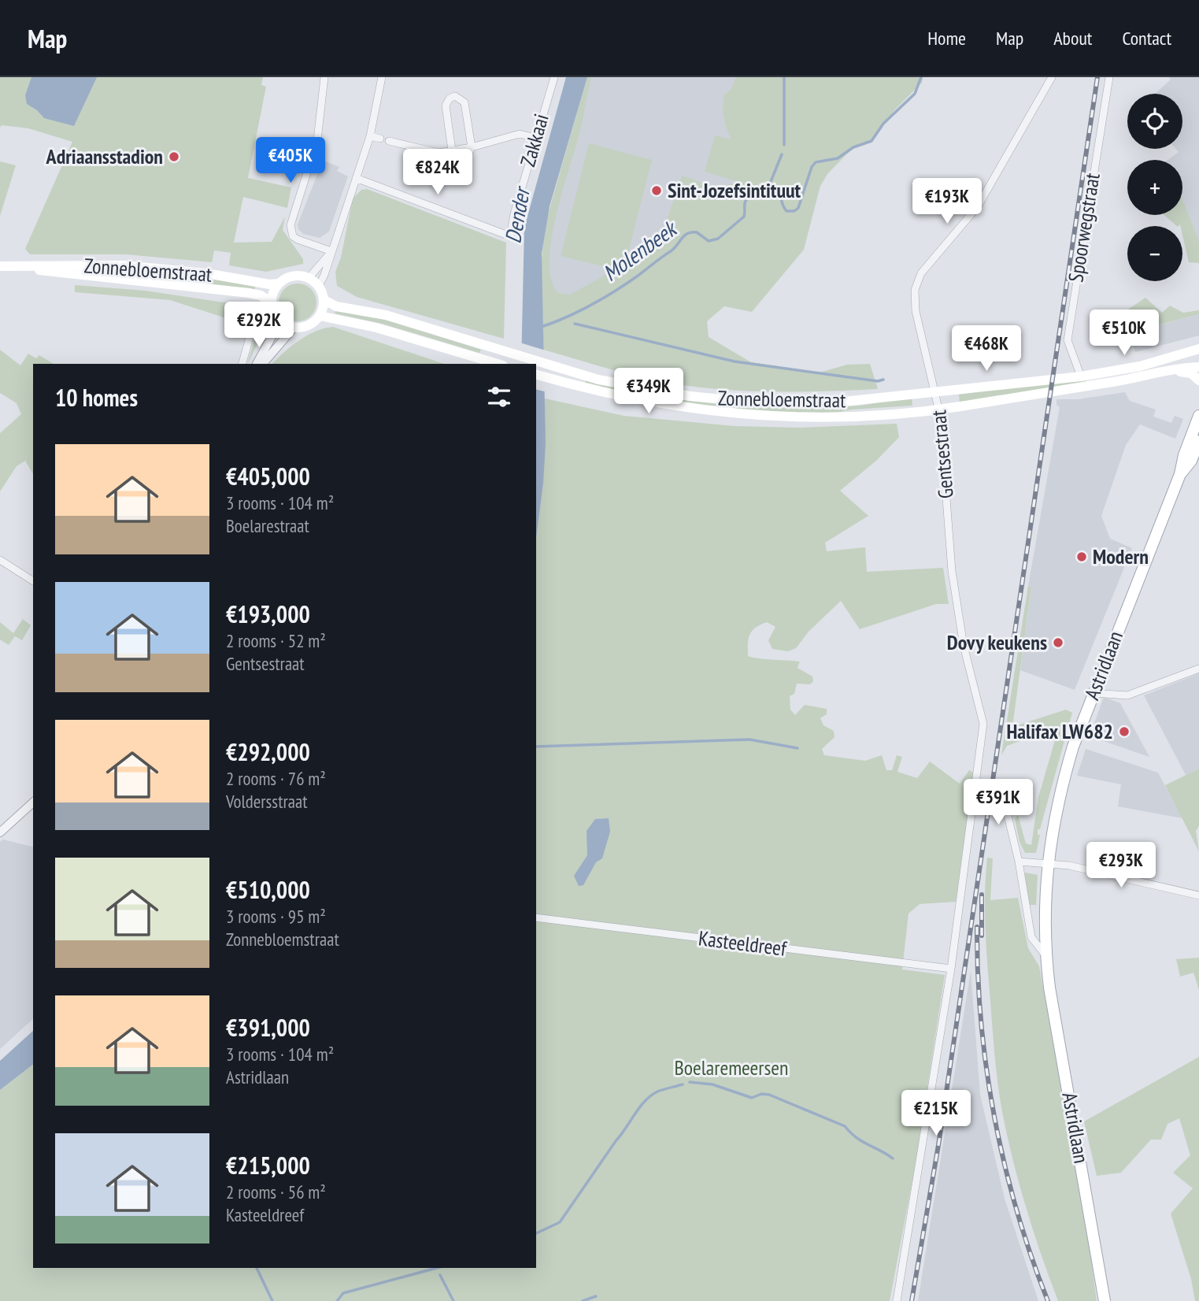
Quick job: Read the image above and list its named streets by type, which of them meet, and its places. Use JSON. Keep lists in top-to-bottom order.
{
  "streets": {
    "main road": ["Zonnebloemstraat", "Astridlaan"],
    "street": [
      "Zakkaai",
      "Spoorwegstraat",
      "Gentsestraat",
      "Kasteeldreef"
    ]
  },
  "crossings": [
    ["Spoorwegstraat", "Zonnebloemstraat"],
    ["Zonnebloemstraat", "Gentsestraat"],
    ["Gentsestraat", "Kasteeldreef"]
  ],
  "water": ["Dender", "Molenbeek"],
  "parks": ["Boelaremeersen"],
  "places": [
    "Adriaansstadion",
    "Sint-Jozefsintituut",
    "Modern",
    "Dovy keukens",
    "Halifax LW682"
  ],
  "page": {
    "header": "Map",
    "nav": [
      "Home",
      "Map",
      "About",
      "Contact"
    ],
    "map_buttons": ["+", "−"],
    "price": [
      "€405K",
      "€824K",
      "€193K",
      "€292K",
      "€510K",
      "€468K",
      "€349K",
      "€391K",
      "€293K",
      "€215K"
    ],
    "heading": "10 homes",
    "list": [
      {
        "name": "€405,000",
        "note": "3 rooms · 104 m² · Boelarestraat"
      },
      {
        "name": "€193,000",
        "note": "2 rooms · 52 m² · Gentsestraat"
      },
      {
        "name": "€292,000",
        "note": "2 rooms · 76 m² · Voldersstraat"
      },
      {
        "name": "€510,000",
        "note": "3 rooms · 95 m² · Zonnebloemstraat"
      },
      {
        "name": "€391,000",
        "note": "3 rooms · 104 m² · Astridlaan"
      },
      {
        "name": "€215,000",
        "note": "2 rooms · 56 m² · Kasteeldreef"
      }
    ]
  }
}
